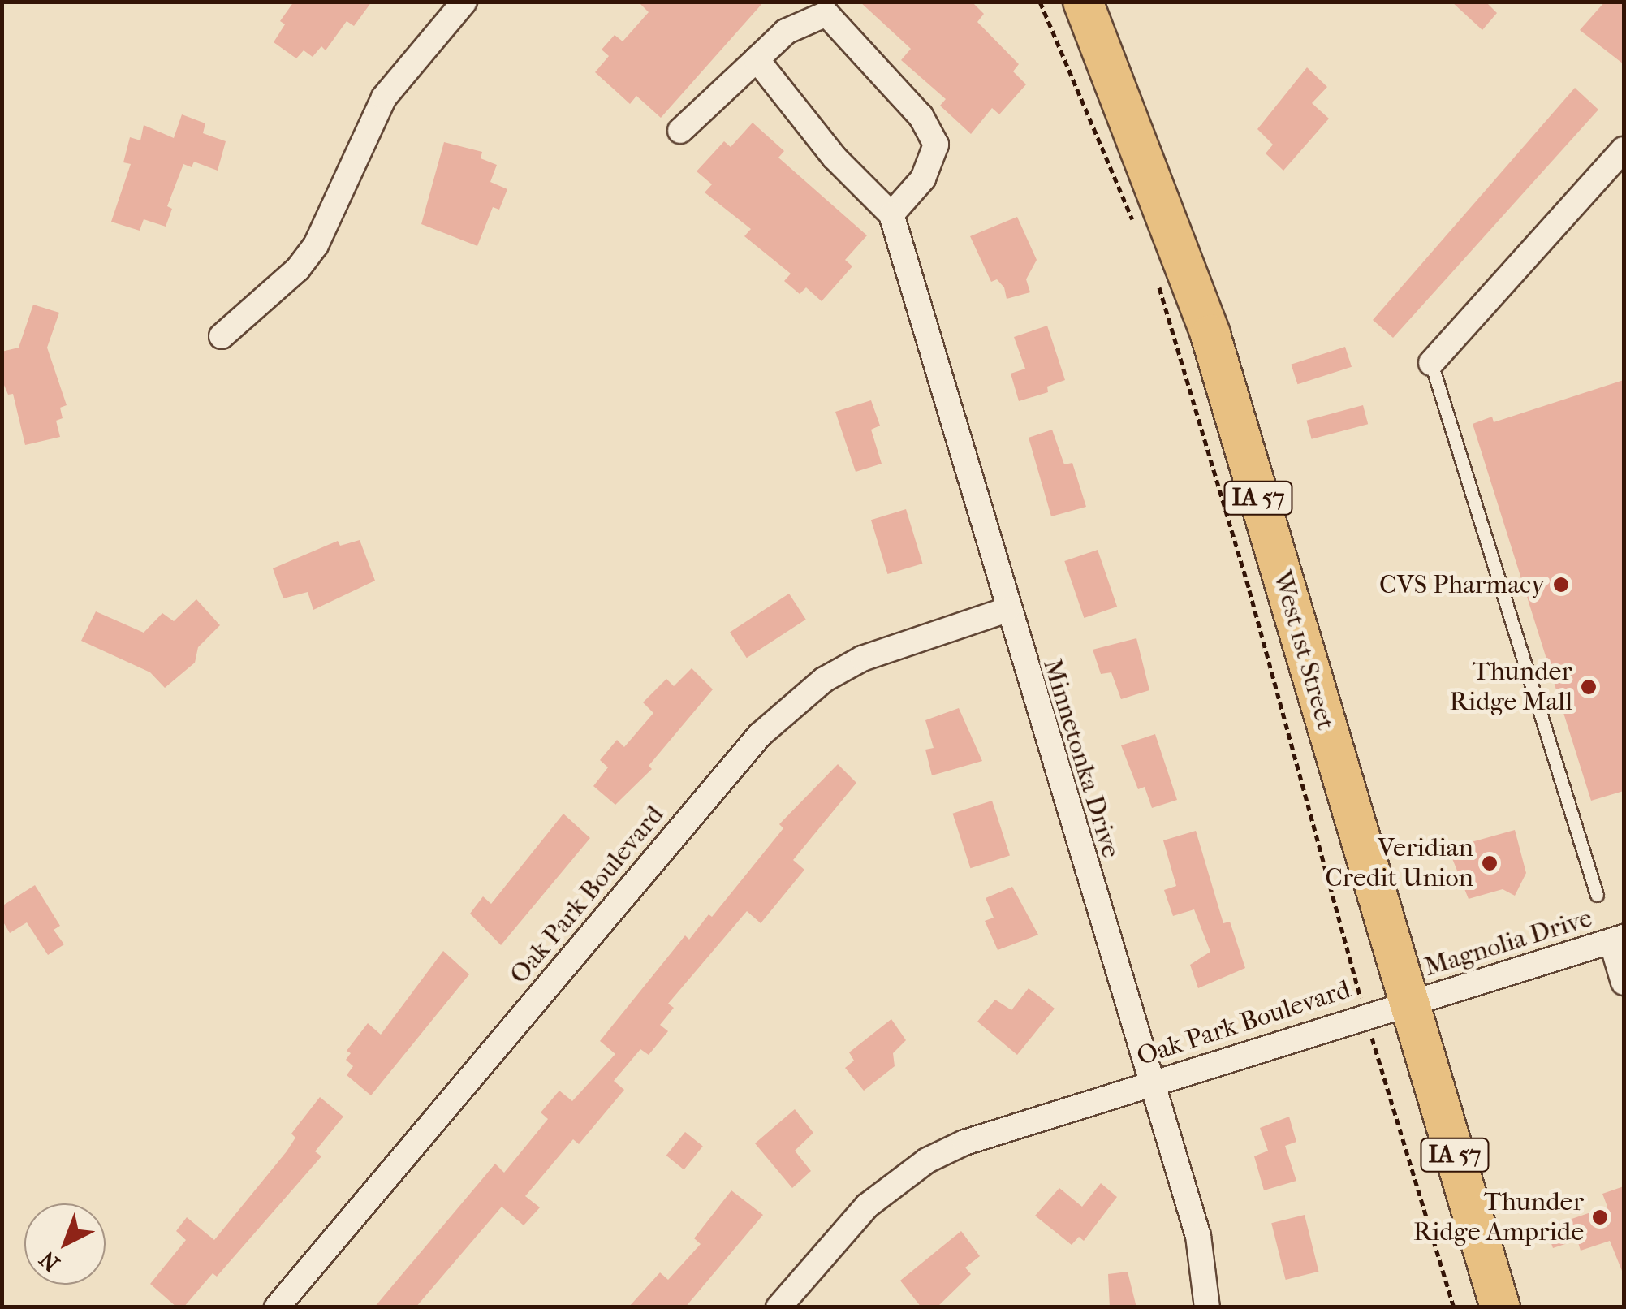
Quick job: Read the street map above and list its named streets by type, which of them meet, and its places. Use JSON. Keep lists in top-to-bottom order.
{
  "streets": {
    "main road": ["IA 57", "West 1st Street"],
    "street": ["Minnetonka Drive", "Oak Park Boulevard", "Magnolia Drive"]
  },
  "crossings": [
    ["West 1st Street", "Oak Park Boulevard"],
    ["West 1st Street", "Magnolia Drive"],
    ["Minnetonka Drive", "Oak Park Boulevard"],
    ["Oak Park Boulevard", "Magnolia Drive"]
  ],
  "places": [
    "CVS Pharmacy",
    "Thunder Ridge Mall",
    "Veridian Credit Union",
    "Thunder Ridge Ampride"
  ],
  "north": "bottom left"
}
